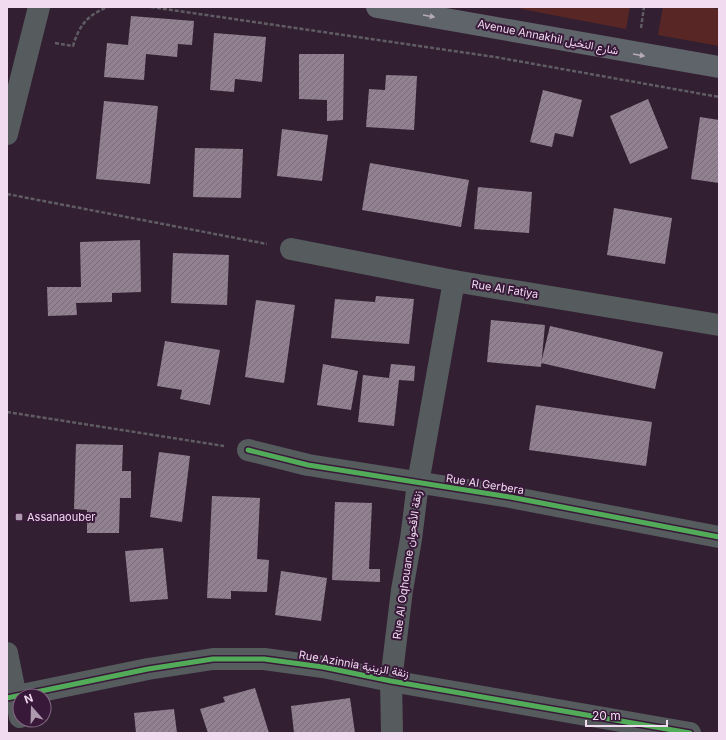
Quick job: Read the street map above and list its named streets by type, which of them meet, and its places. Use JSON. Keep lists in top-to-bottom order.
{
  "streets": {
    "main road": ["Avenue Annakhil شارع النخيل"],
    "street": [
      "Rue Al Fatiya",
      "Rue Al Gerbera",
      "Rue Al Oqhouane زنقة الأقحوان",
      "Rue Azinnia زنقة الزينية"
    ]
  },
  "crossings": [
    ["Rue Al Fatiya", "Rue Al Oqhouane زنقة الأقحوان"],
    ["Rue Al Gerbera", "Rue Al Oqhouane زنقة الأقحوان"],
    ["Rue Al Oqhouane زنقة الأقحوان", "Rue Azinnia زنقة الزينية"]
  ],
  "one_way": ["Avenue Annakhil شارع النخيل"],
  "places": {
    "transit": ["Assanaouber"]
  },
  "scale_bar": "20 m",
  "north": "top"
}
